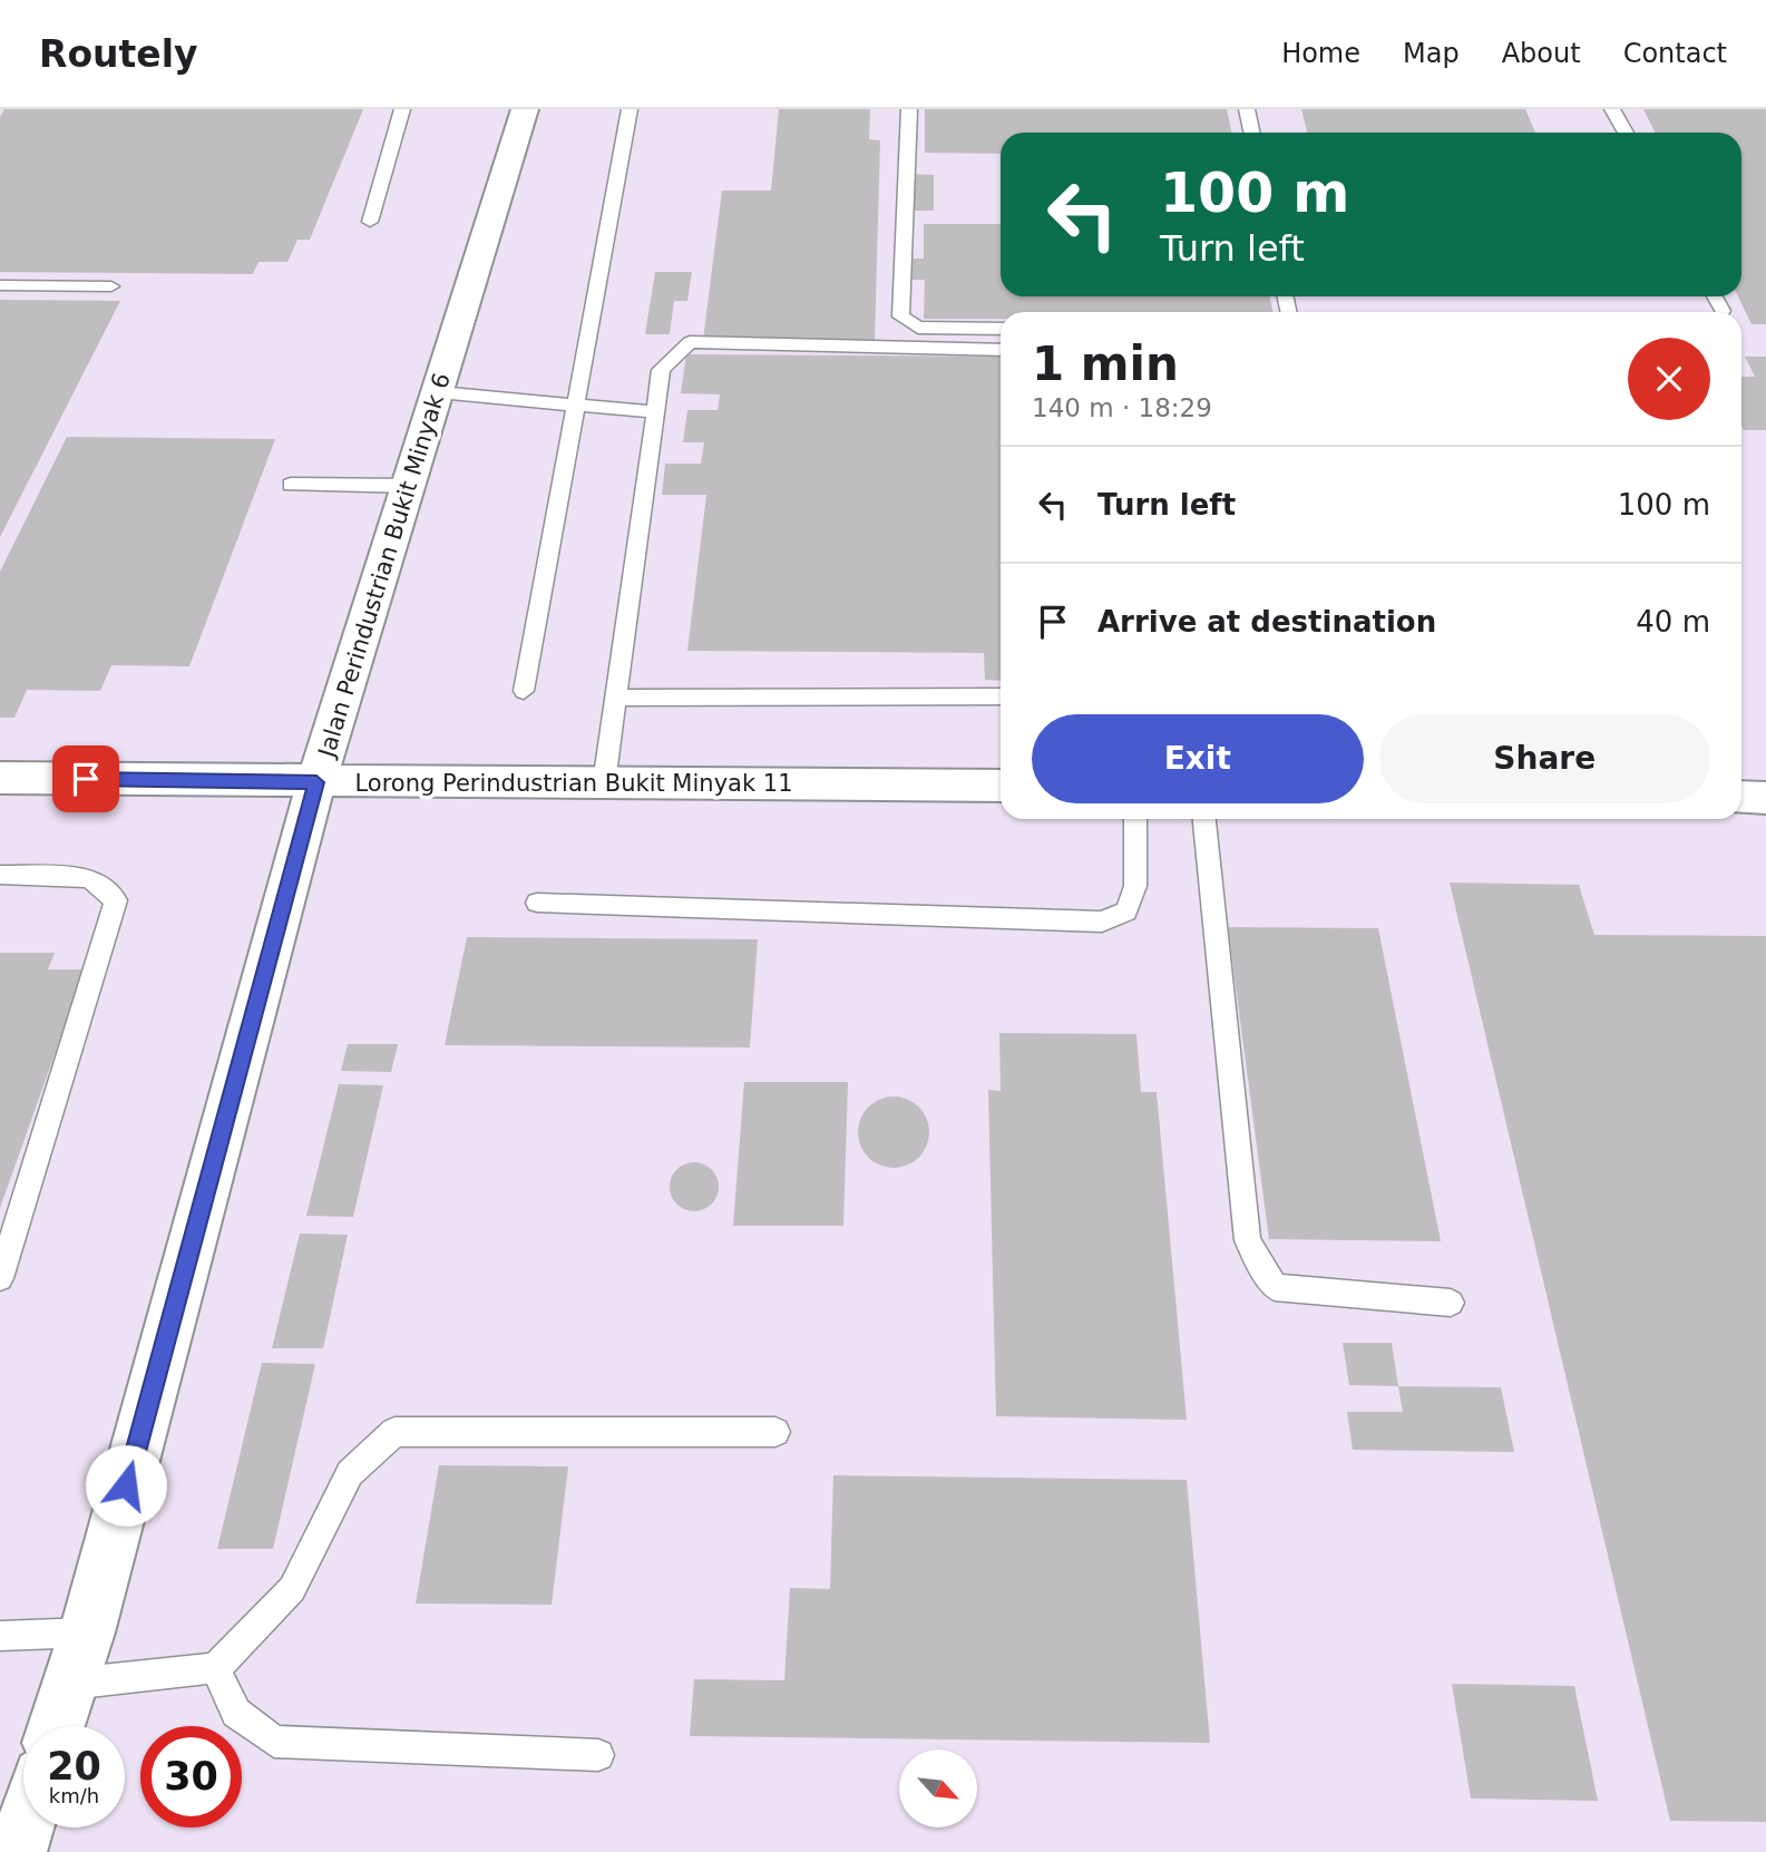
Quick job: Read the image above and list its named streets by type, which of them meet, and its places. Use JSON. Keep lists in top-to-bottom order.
{
  "streets": {
    "street": ["Jalan Perindustrian Bukit Minyak 6", "Lorong Perindustrian Bukit Minyak 11"]
  },
  "crossings": [
    ["Jalan Perindustrian Bukit Minyak 6", "Lorong Perindustrian Bukit Minyak 11"]
  ],
  "north": "bottom right",
  "page": {
    "header": "Routely",
    "nav": [
      "Home",
      "Map",
      "About",
      "Contact"
    ],
    "turn": ["100 m", "Turn left"],
    "heading": ["1 min", "140 m · 18:29"],
    "list": [
      {
        "name": "Turn left",
        "value": "100 m"
      },
      {
        "name": "Arrive at destination",
        "value": "40 m"
      }
    ],
    "buttons": ["Exit", "Share"],
    "speed": "20 km/h",
    "limit": "30"
  }
}
